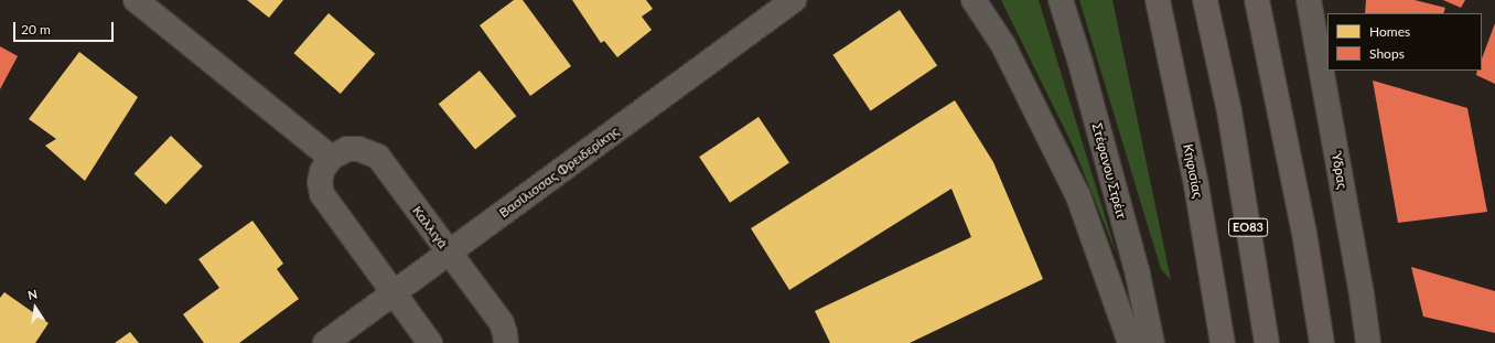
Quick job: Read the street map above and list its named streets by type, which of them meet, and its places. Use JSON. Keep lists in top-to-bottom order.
{
  "streets": {
    "main road": ["Κηφισίας", "ΕΟ83"],
    "street": [
      "Στέφανου Στρέιτ",
      "Ύδρας",
      "Βασίλισσας Φρειδερίκης",
      "Καλλιγά"
    ]
  },
  "crossings": [
    ["Βασίλισσας Φρειδερίκης", "Καλλιγά"]
  ],
  "legend": ["Homes", "Shops"],
  "scale_bar": "20 m",
  "north": "top"
}
